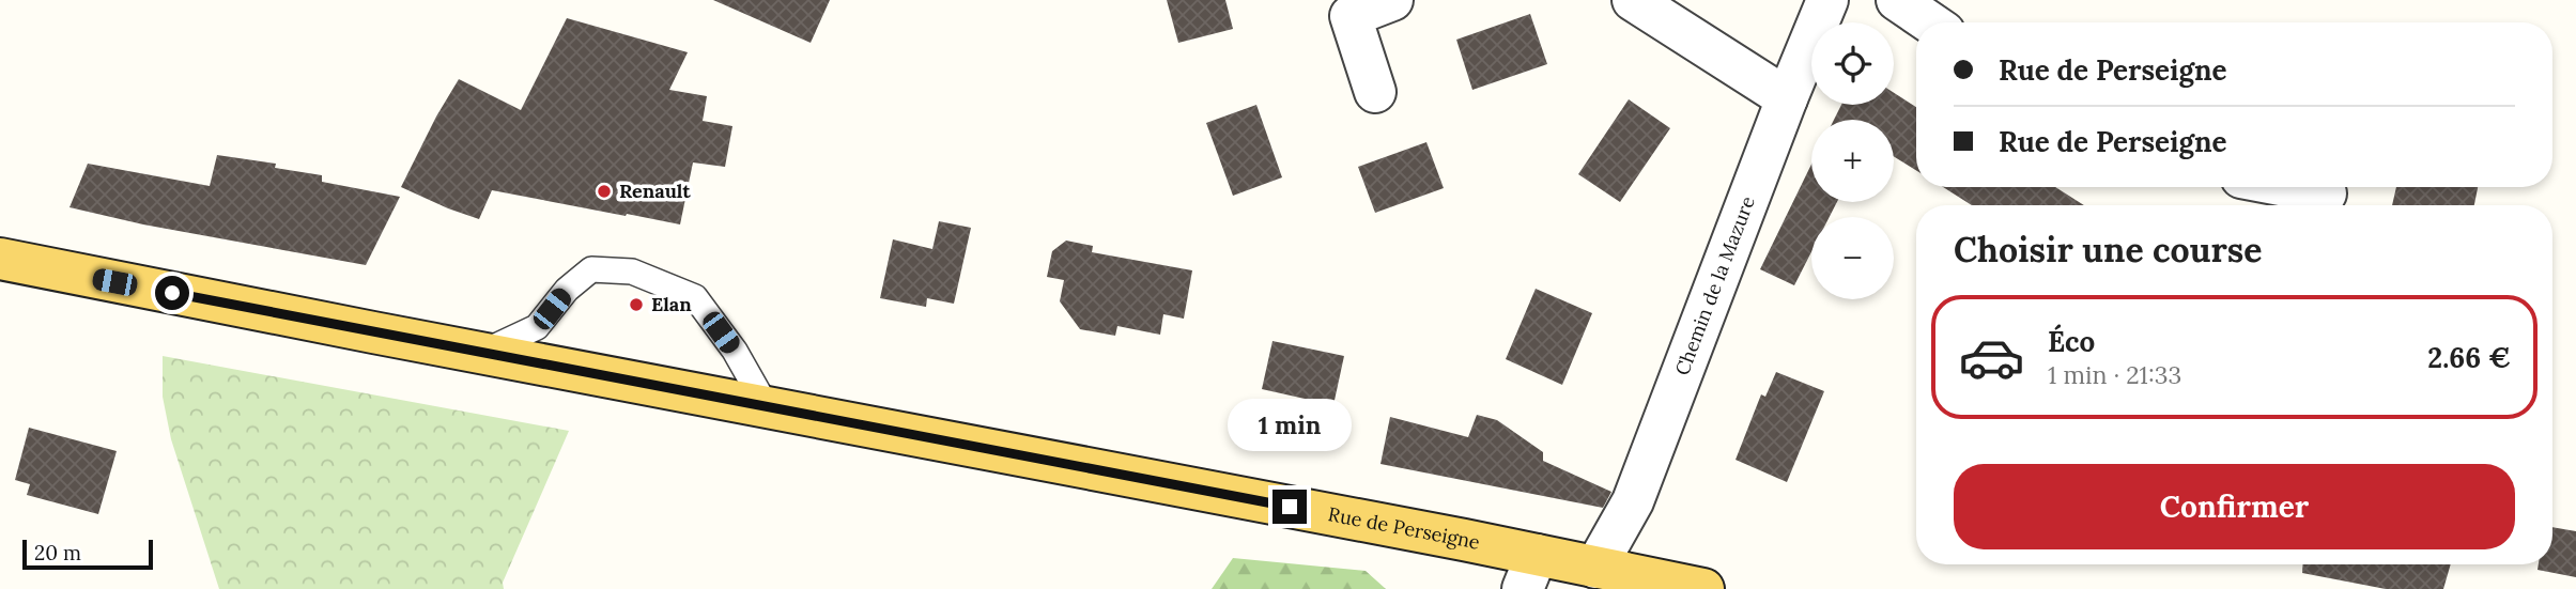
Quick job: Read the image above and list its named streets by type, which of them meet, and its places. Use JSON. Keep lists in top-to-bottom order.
{
  "streets": {
    "main road": ["Rue de Perseigne"],
    "street": ["Chemin de la Mazure"]
  },
  "crossings": [
    ["Chemin de la Mazure", "Rue de Perseigne"]
  ],
  "places": ["Renault", "Elan"],
  "scale_bar": "20 m",
  "page": {
    "map_buttons": ["+", "−"],
    "banner": ["Rue de Perseigne", "Rue de Perseigne"],
    "heading": "Choisir une course",
    "list": [
      {
        "name": "Éco",
        "note": "1 min · 21:33",
        "value": "2.66 €"
      }
    ],
    "bubble": "1 min",
    "buttons": "Confirmer",
    "scale": "20 m"
  }
}
